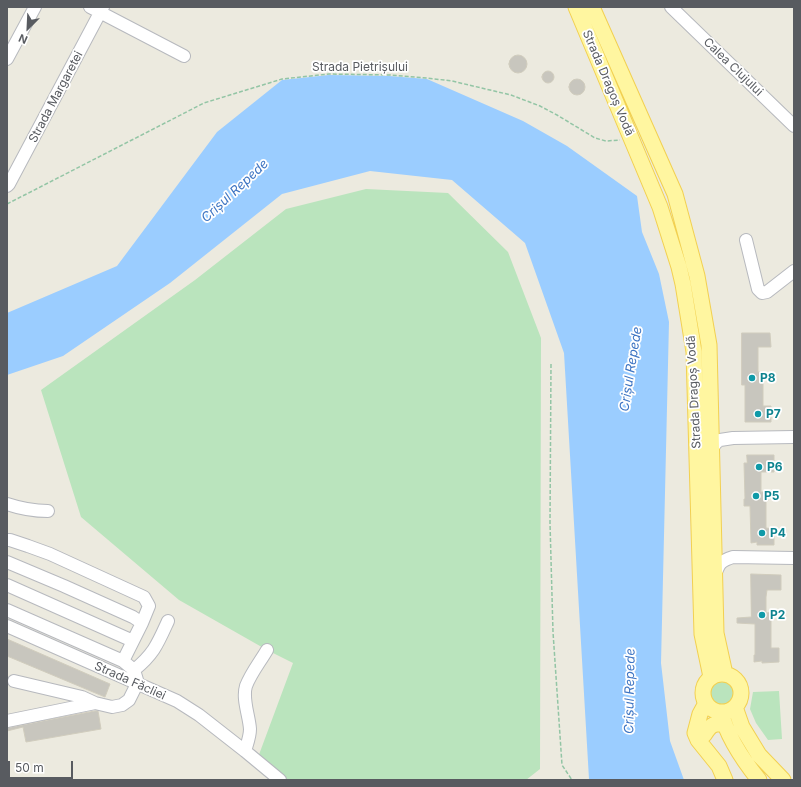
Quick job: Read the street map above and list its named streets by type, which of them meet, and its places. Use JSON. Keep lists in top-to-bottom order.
{
  "streets": {
    "main road": ["Strada Dragoș Vodă"],
    "street": ["Calea Clujului", "Strada Margaretei", "Strada Făcliei"],
    "path": ["Strada Pietrișului"]
  },
  "crossings": [
    ["Strada Pietrișului", "Strada Dragoș Vodă"]
  ],
  "water": ["Crișul Repede"],
  "places": [
    "P8",
    "P7",
    "P6",
    "P5",
    "P4",
    "P2"
  ],
  "scale_bar": "50 m",
  "north": "bottom left"
}
